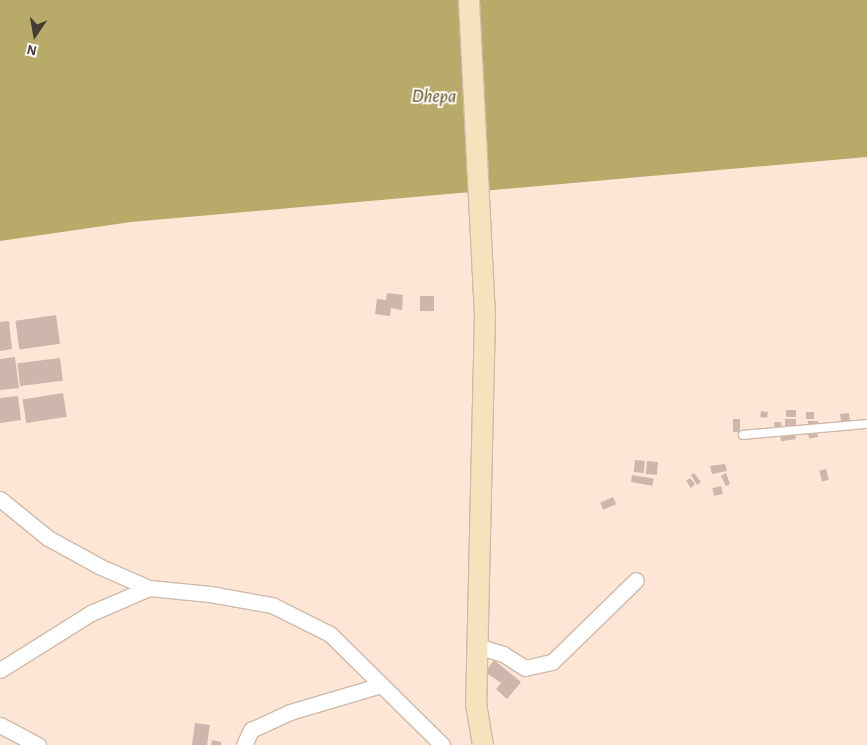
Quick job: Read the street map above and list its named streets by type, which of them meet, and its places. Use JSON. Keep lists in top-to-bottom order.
{
  "water": ["Dhepa"],
  "north": "bottom"
}
